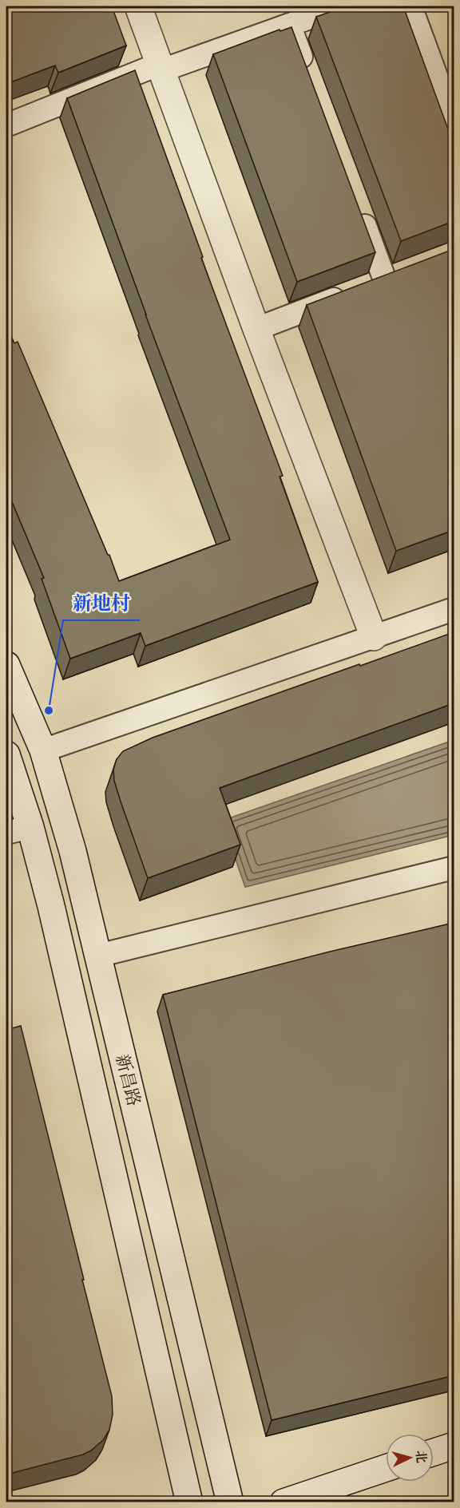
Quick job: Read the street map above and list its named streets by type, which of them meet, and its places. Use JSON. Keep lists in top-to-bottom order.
{
  "streets": {
    "street": ["新昌路"]
  },
  "places": ["新地村"],
  "north": "right"
}
